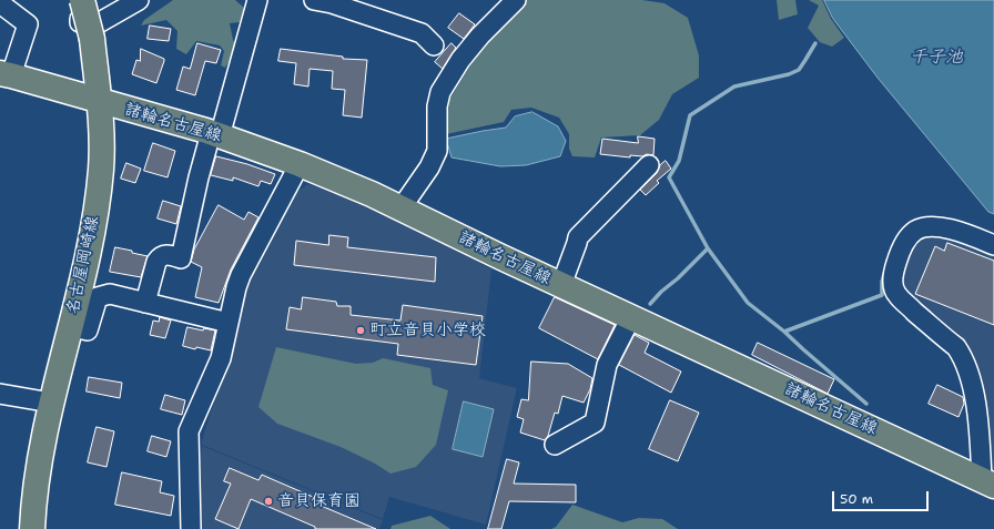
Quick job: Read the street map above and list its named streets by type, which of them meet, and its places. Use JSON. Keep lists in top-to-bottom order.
{
  "streets": {
    "main road": ["諸輪名古屋線", "名古屋岡崎線"]
  },
  "crossings": [
    ["諸輪名古屋線", "名古屋岡崎線"]
  ],
  "water": ["千子池"],
  "places": ["町立音貝小学校", "音貝保育園"],
  "scale_bar": "50 m"
}
